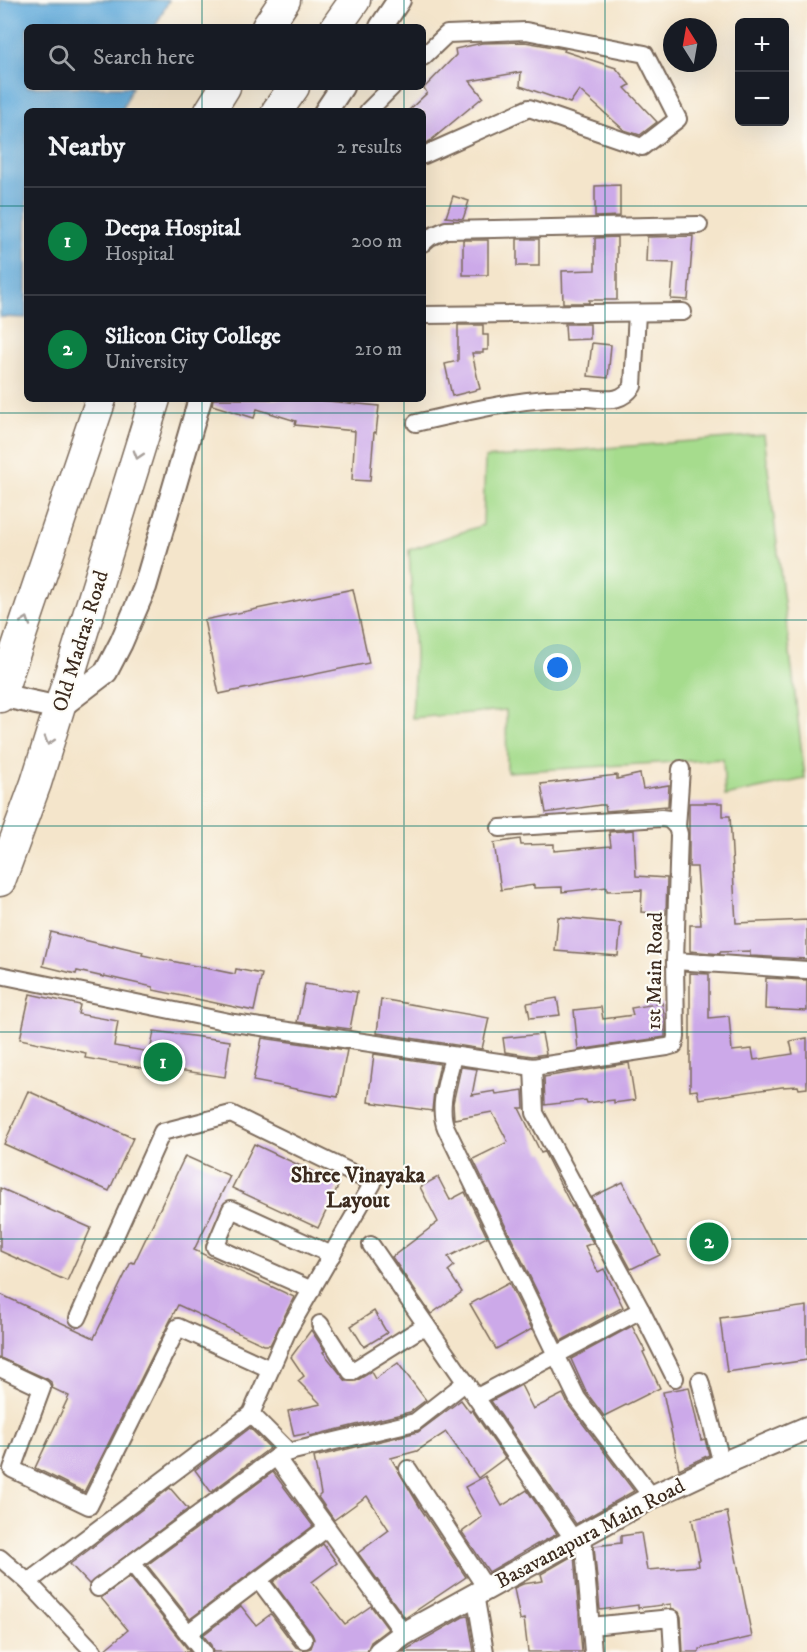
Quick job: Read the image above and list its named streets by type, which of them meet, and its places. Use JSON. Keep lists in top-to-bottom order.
{
  "streets": {
    "highway": ["Old Madras Road"],
    "street": ["1st Main Road", "Basavanapura Main Road"]
  },
  "districts": ["Shree Vinayaka Layout"],
  "north": "top",
  "page": {
    "map_buttons": ["+", "−"],
    "search": "Search here",
    "heading": ["Nearby", "2 results"],
    "list": [
      {
        "mark": "1",
        "name": "Deepa Hospital",
        "note": "Hospital",
        "value": "200 m"
      },
      {
        "mark": "2",
        "name": "Silicon City College",
        "note": "University",
        "value": "210 m"
      }
    ],
    "pins": ["1", "2"]
  }
}
